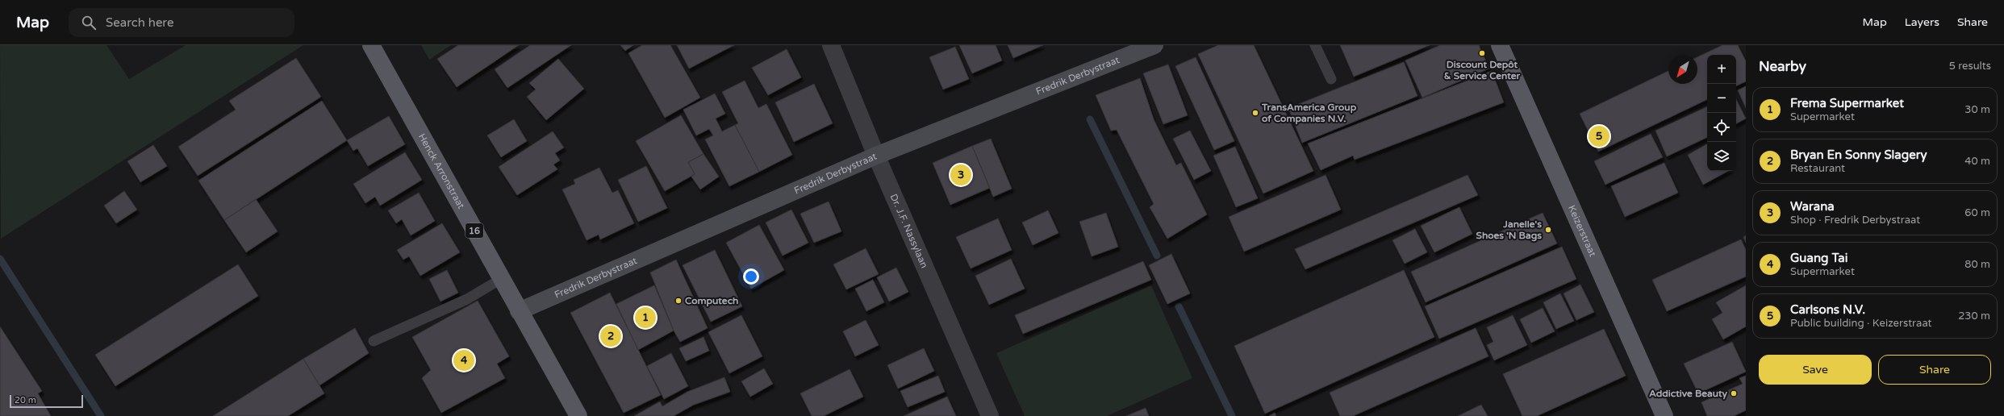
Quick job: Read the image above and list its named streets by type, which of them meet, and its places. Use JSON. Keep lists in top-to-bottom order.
{
  "streets": {
    "main road": [
      "Fredrik Derbystraat",
      "Henck Arronstraat",
      "16",
      "Keizerstraat"
    ],
    "street": ["Dr. J.F. Nassylaan"]
  },
  "crossings": [
    ["Fredrik Derbystraat", "Henck Arronstraat"],
    ["Fredrik Derbystraat", "Dr. J.F. Nassylaan"]
  ],
  "places": [
    "Discount Depôt & Service Center",
    "TransAmerica Group of Companies N.V.",
    "Janelle's Shoes 'N Bags",
    "Computech",
    "Addictive Beauty"
  ],
  "scale_bar": "20 m",
  "north": "bottom left",
  "page": {
    "header": "Map",
    "search": "Search here",
    "nav": ["Map", "Layers", "Share"],
    "heading": ["Nearby", "5 results"],
    "map_buttons": ["+", "−"],
    "list": [
      {
        "mark": "1",
        "name": "Frema Supermarket",
        "note": "Supermarket",
        "value": "30 m"
      },
      {
        "mark": "2",
        "name": "Bryan En Sonny Slagery",
        "note": "Restaurant",
        "value": "40 m"
      },
      {
        "mark": "3",
        "name": "Warana",
        "note": "Shop · Fredrik Derbystraat",
        "value": "60 m"
      },
      {
        "mark": "4",
        "name": "Guang Tai",
        "note": "Supermarket",
        "value": "80 m"
      },
      {
        "mark": "5",
        "name": "Carlsons N.V.",
        "note": "Public building · Keizerstraat",
        "value": "230 m"
      }
    ],
    "pins": [
      "5",
      "3",
      "1",
      "2",
      "4"
    ],
    "buttons": ["Save", "Share"],
    "scale": "20 m"
  }
}
